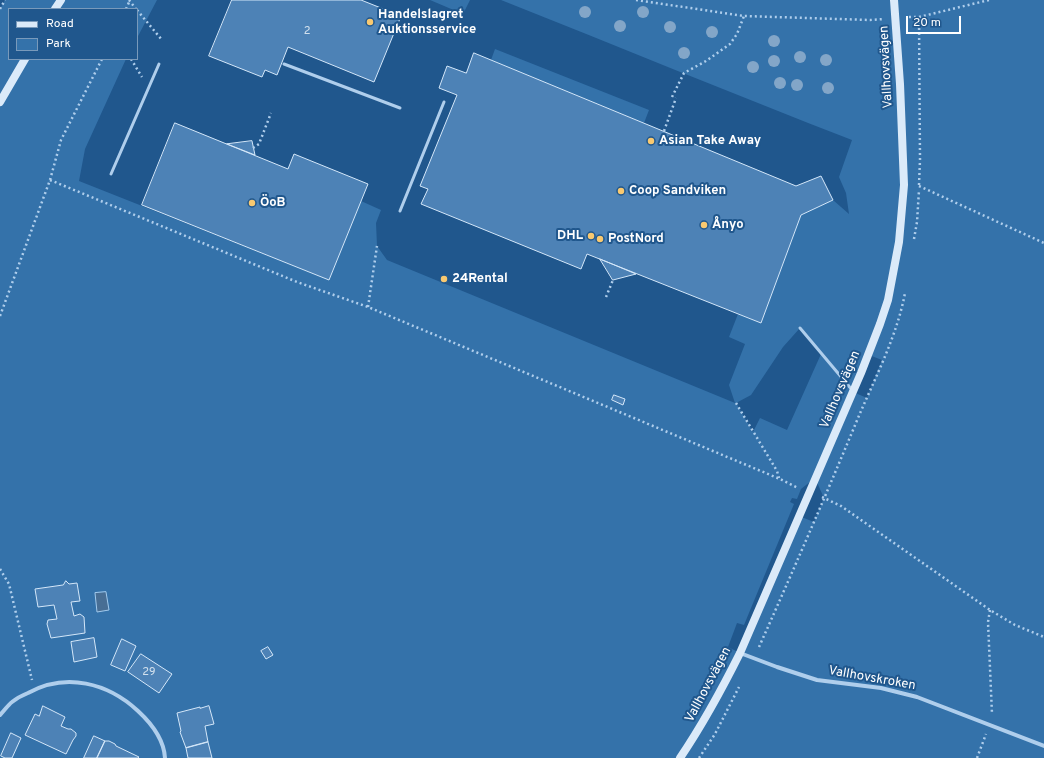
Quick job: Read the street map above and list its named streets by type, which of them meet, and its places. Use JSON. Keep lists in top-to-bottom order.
{
  "streets": {
    "street": ["Vallhovsvägen", "Vallhovskroken"]
  },
  "crossings": [
    ["Vallhovsvägen", "Vallhovskroken"]
  ],
  "places": [
    "Handelslagret Auktionsservice",
    "Asian Take Away",
    "Coop Sandviken",
    "ÖoB",
    "Ånyo",
    "DHL",
    "PostNord",
    "24Rental"
  ],
  "house_numbers": ["2", "29"],
  "legend": ["Road", "Park"],
  "scale_bar": "20 m"
}
